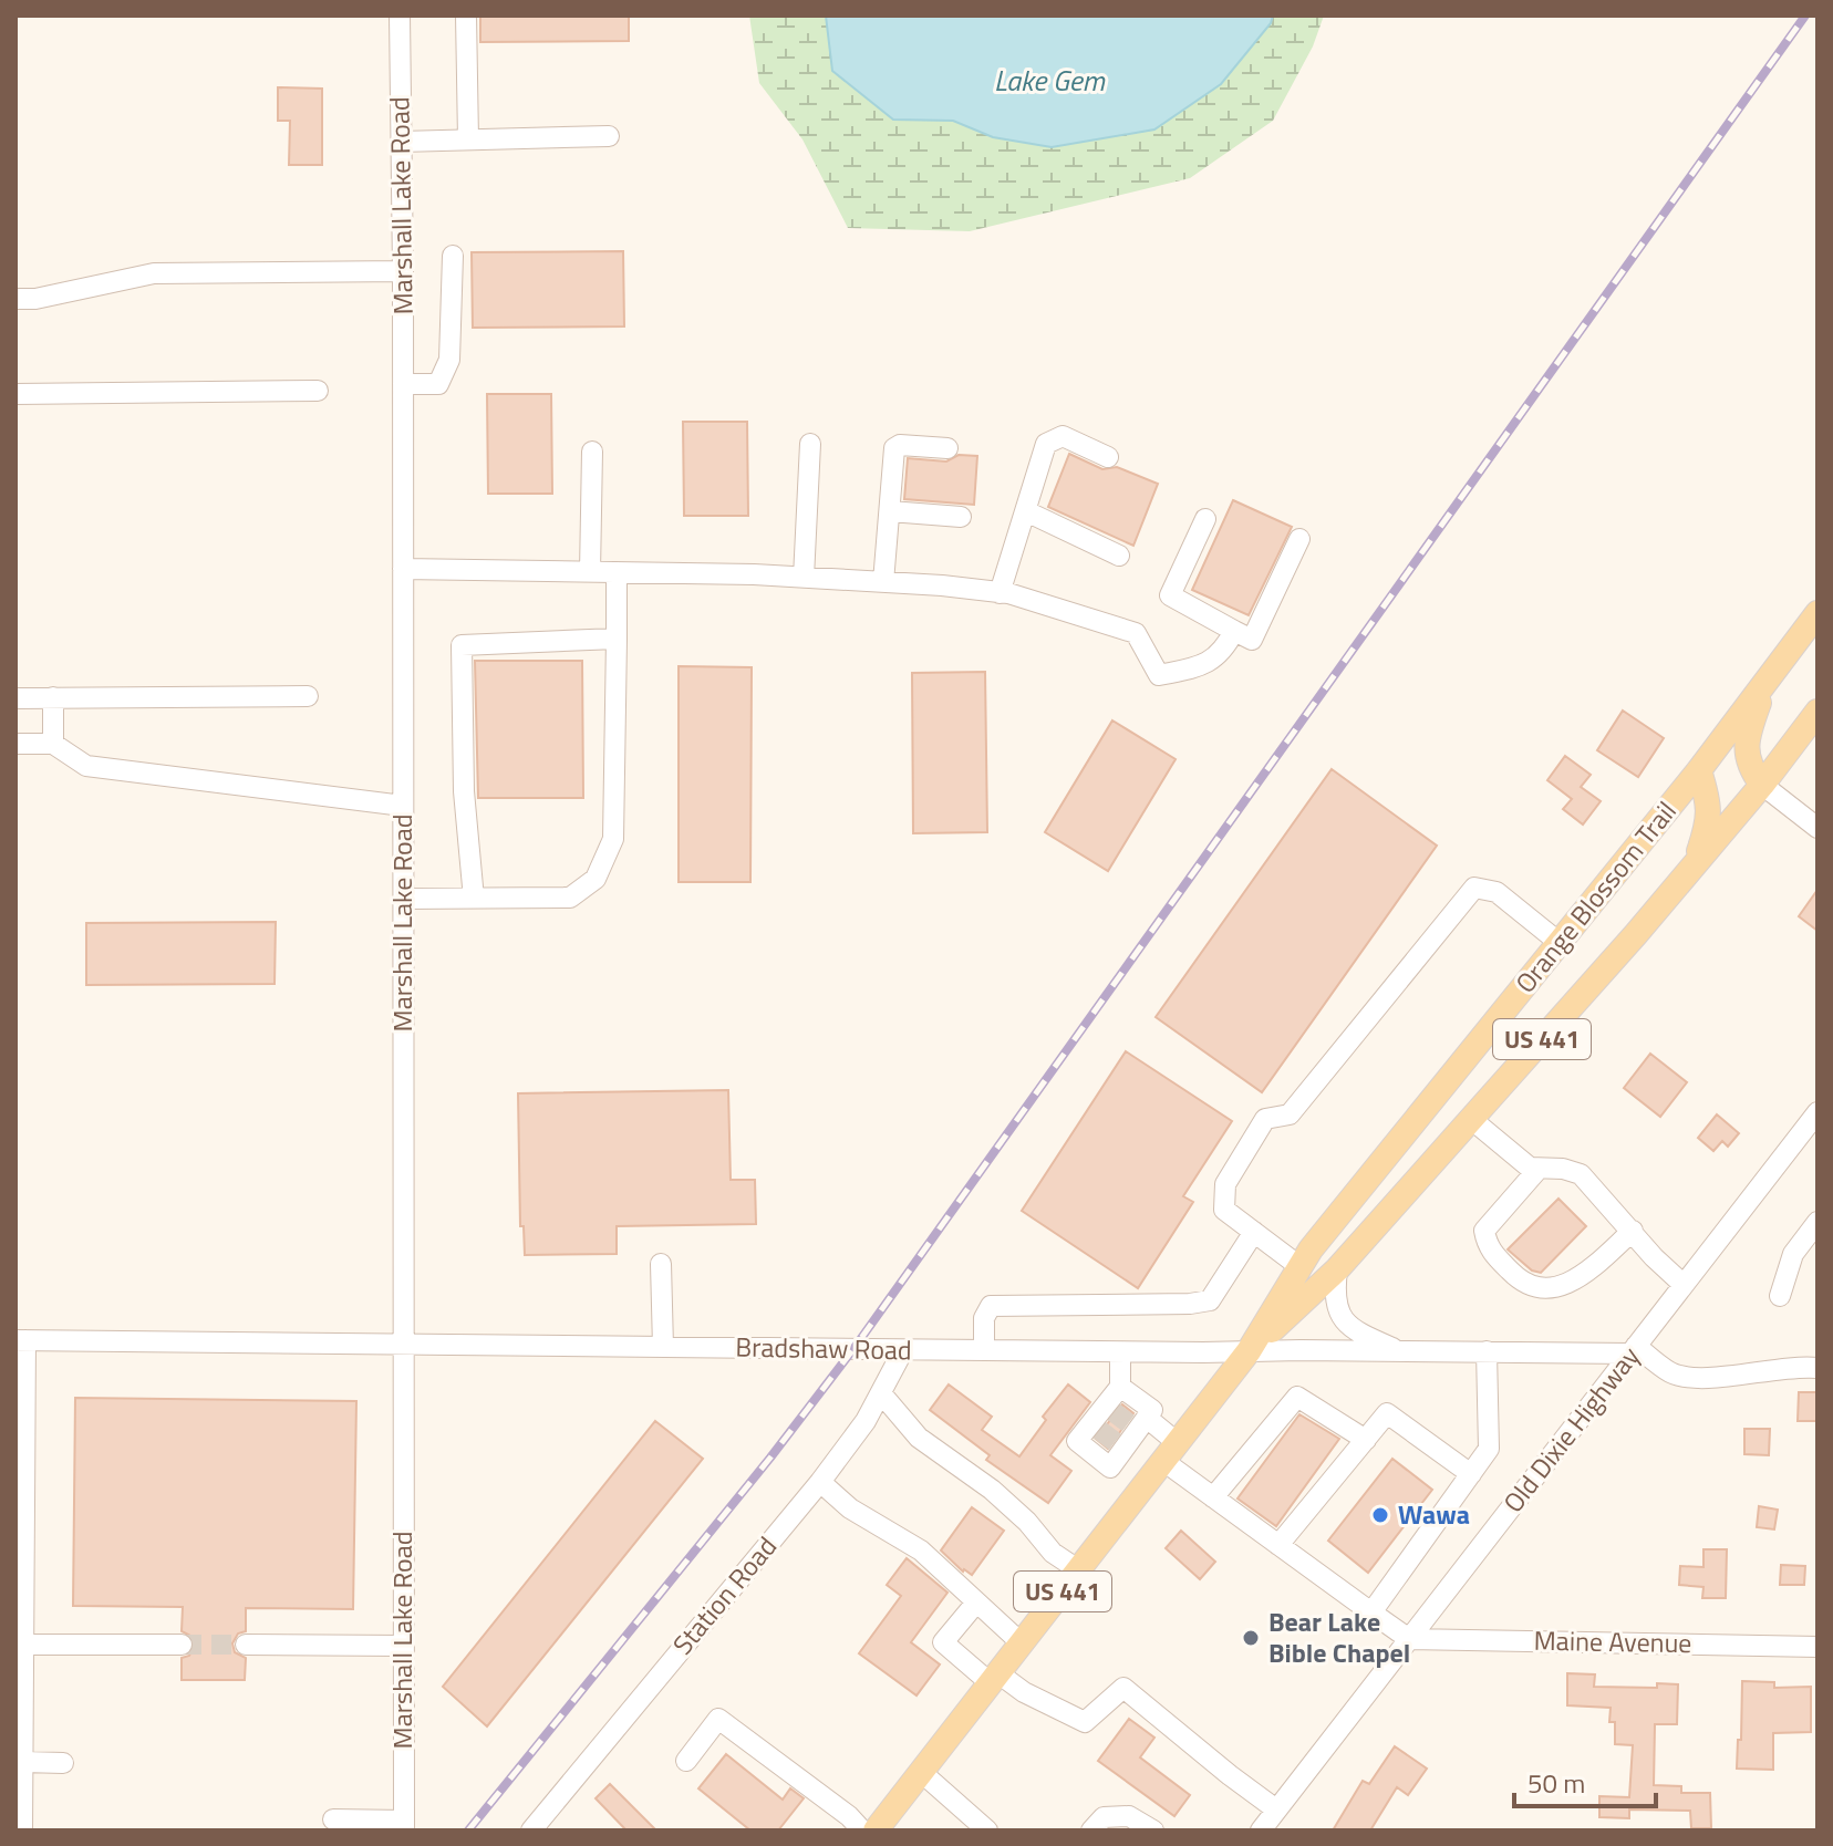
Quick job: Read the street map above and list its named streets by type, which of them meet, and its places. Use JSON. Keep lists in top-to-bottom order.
{
  "streets": {
    "main road": ["Orange Blossom Trail", "US 441"],
    "street": [
      "Marshall Lake Road",
      "Bradshaw Road",
      "Old Dixie Highway",
      "Station Road",
      "Maine Avenue"
    ]
  },
  "crossings": [
    ["Marshall Lake Road", "Bradshaw Road"],
    ["Orange Blossom Trail", "Bradshaw Road"],
    ["Bradshaw Road", "Old Dixie Highway"],
    ["Bradshaw Road", "Station Road"],
    ["Old Dixie Highway", "Maine Avenue"]
  ],
  "water": ["Lake Gem"],
  "places": ["Wawa", "Bear Lake Bible Chapel"],
  "scale_bar": "50 m"
}
